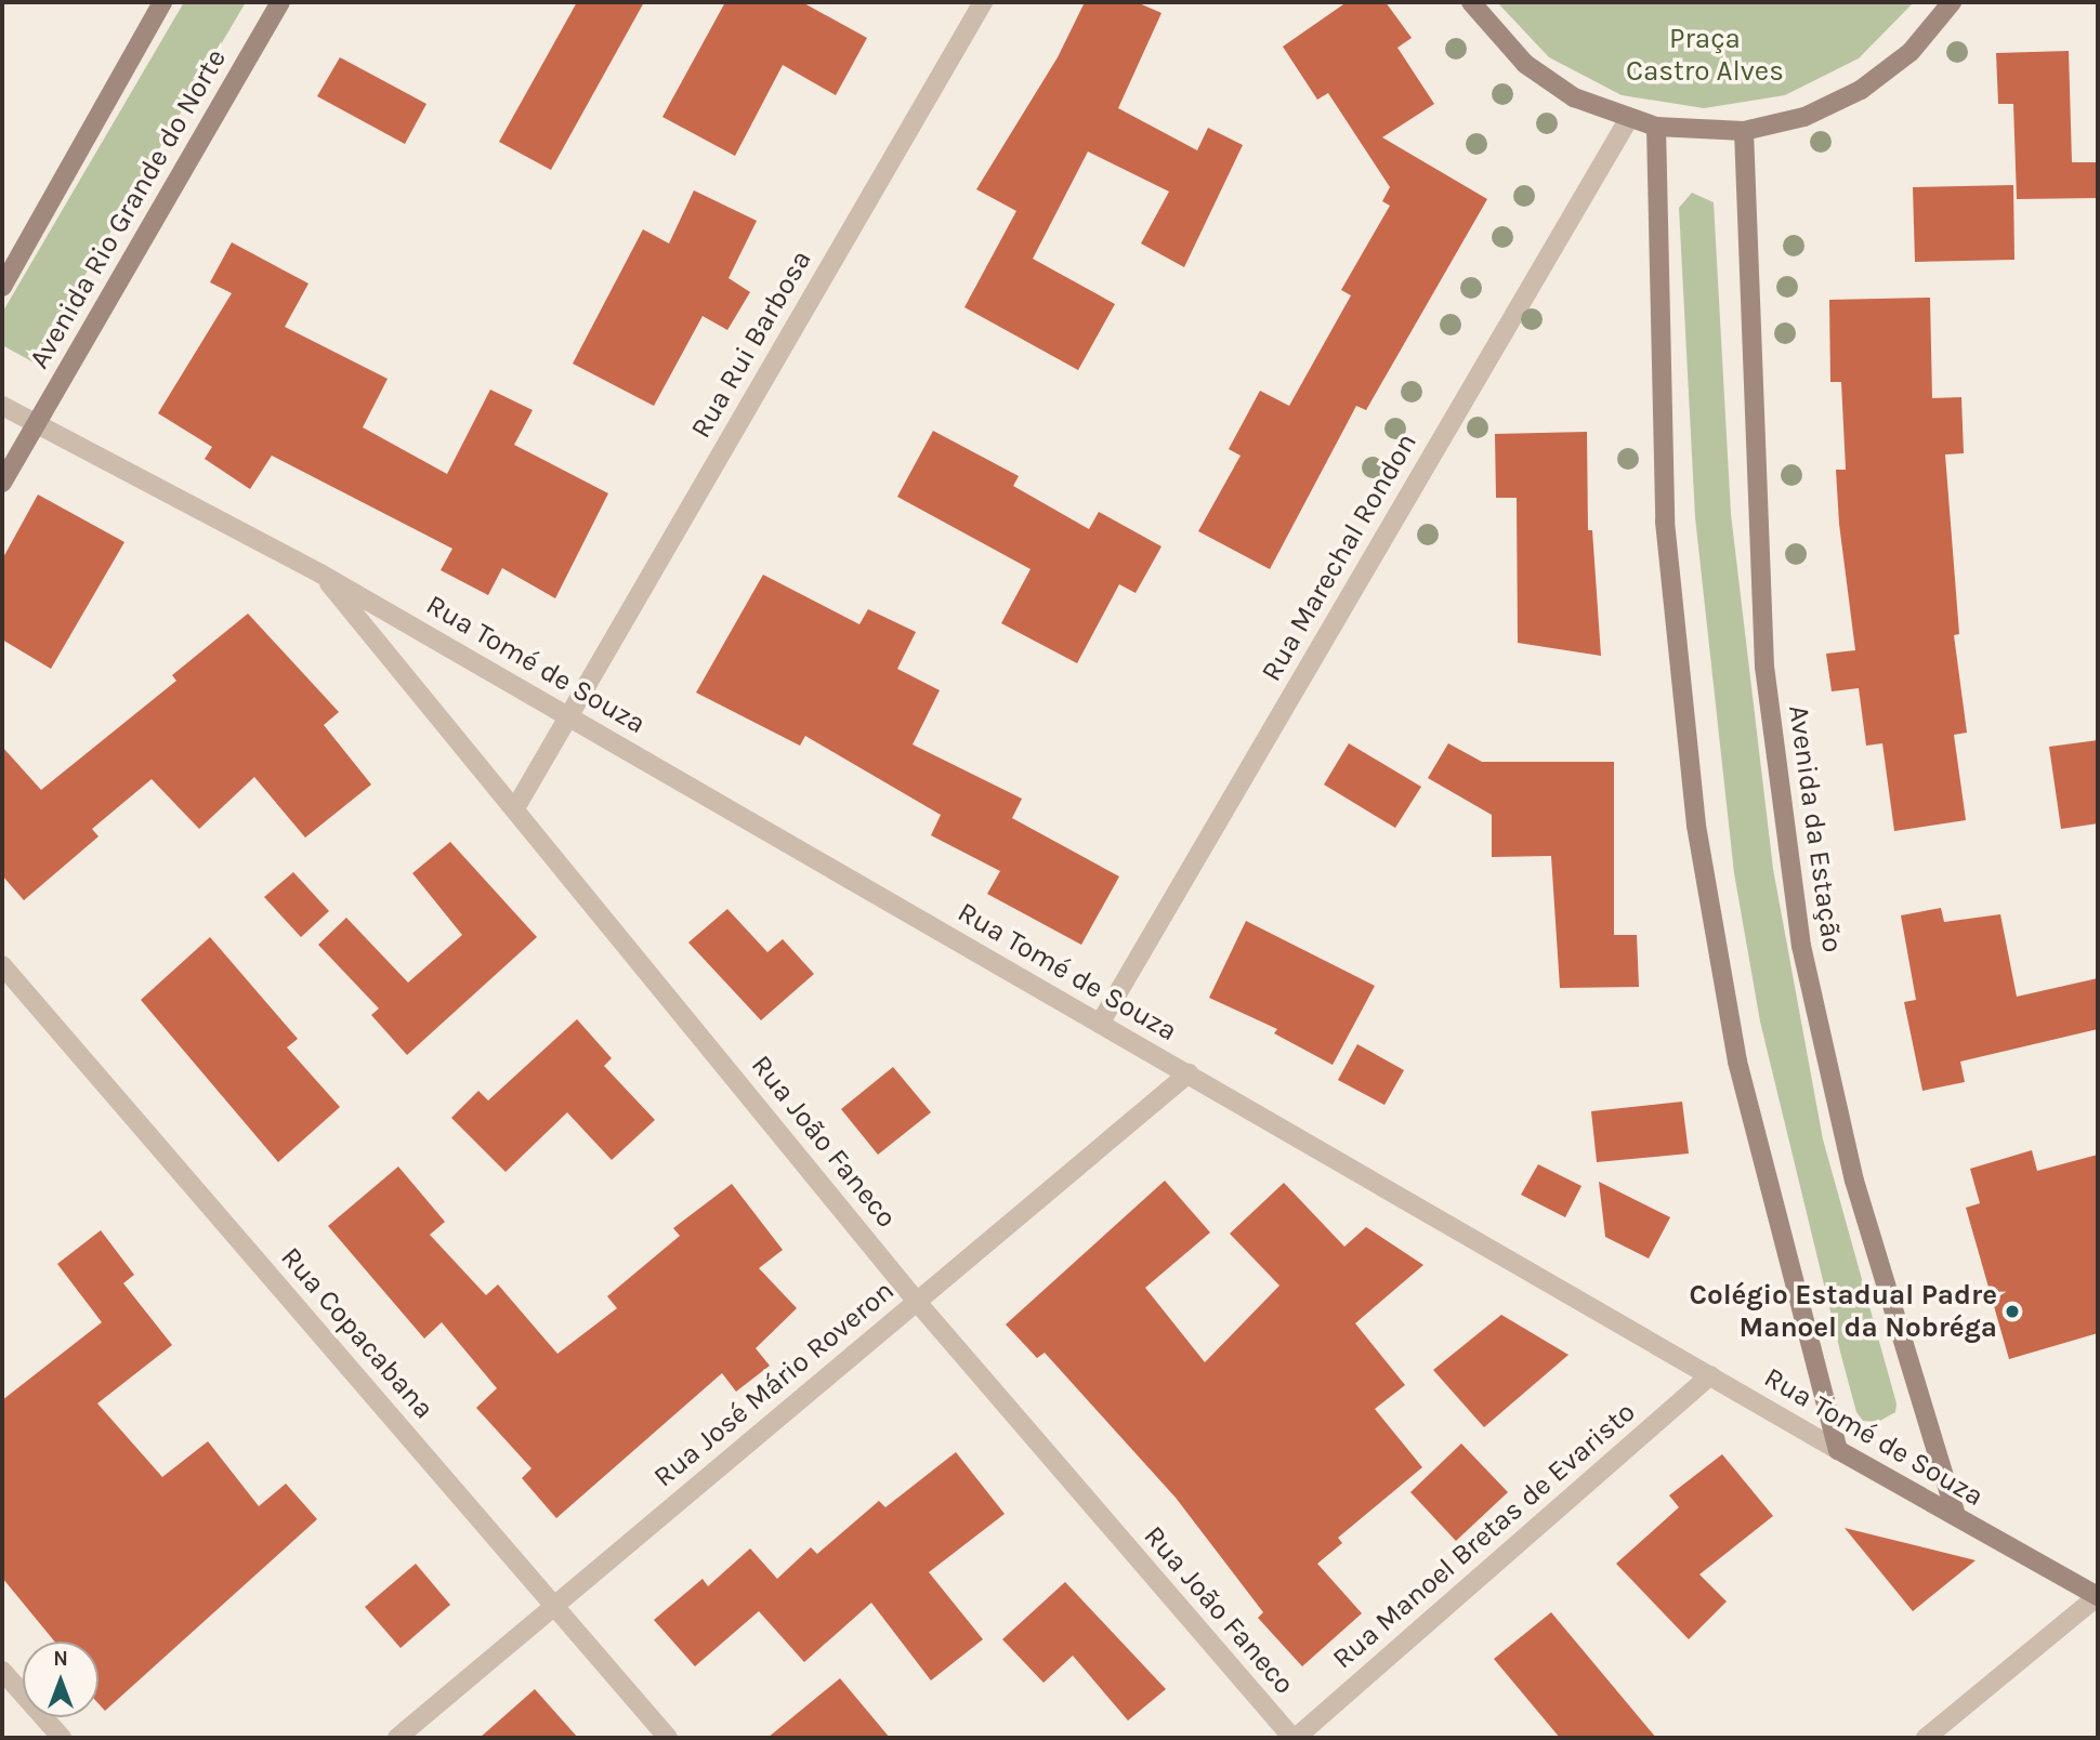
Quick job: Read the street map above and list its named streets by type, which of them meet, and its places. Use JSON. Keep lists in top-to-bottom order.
{
  "streets": {
    "street": [
      "Avenida Rio Grande do Norte",
      "Rua Rui Barbosa",
      "Rua Marechal Rondon",
      "Rua Tomé de Souza",
      "Avenida da Estação",
      "Rua João Faneco",
      "Rua Copacabana",
      "Rua José Mário Roveron",
      "Rua Manoel Bretas de Evaristo"
    ]
  },
  "crossings": [
    ["Avenida Rio Grande do Norte", "Rua Tomé de Souza"],
    ["Rua Rui Barbosa", "Rua Tomé de Souza"],
    ["Rua Rui Barbosa", "Rua João Faneco"],
    ["Rua Marechal Rondon", "Rua Tomé de Souza"],
    ["Rua Tomé de Souza", "Avenida da Estação"],
    ["Rua Tomé de Souza", "Rua João Faneco"],
    ["Rua Tomé de Souza", "Rua José Mário Roveron"],
    ["Rua Tomé de Souza", "Rua Manoel Bretas de Evaristo"],
    ["Rua João Faneco", "Rua José Mário Roveron"],
    ["Rua João Faneco", "Rua Manoel Bretas de Evaristo"],
    ["Rua Copacabana", "Rua José Mário Roveron"]
  ],
  "parks": ["Praça Castro Alves"],
  "places": ["Colégio Estadual Padre Manoel da Nobréga"],
  "north": "top"
}
